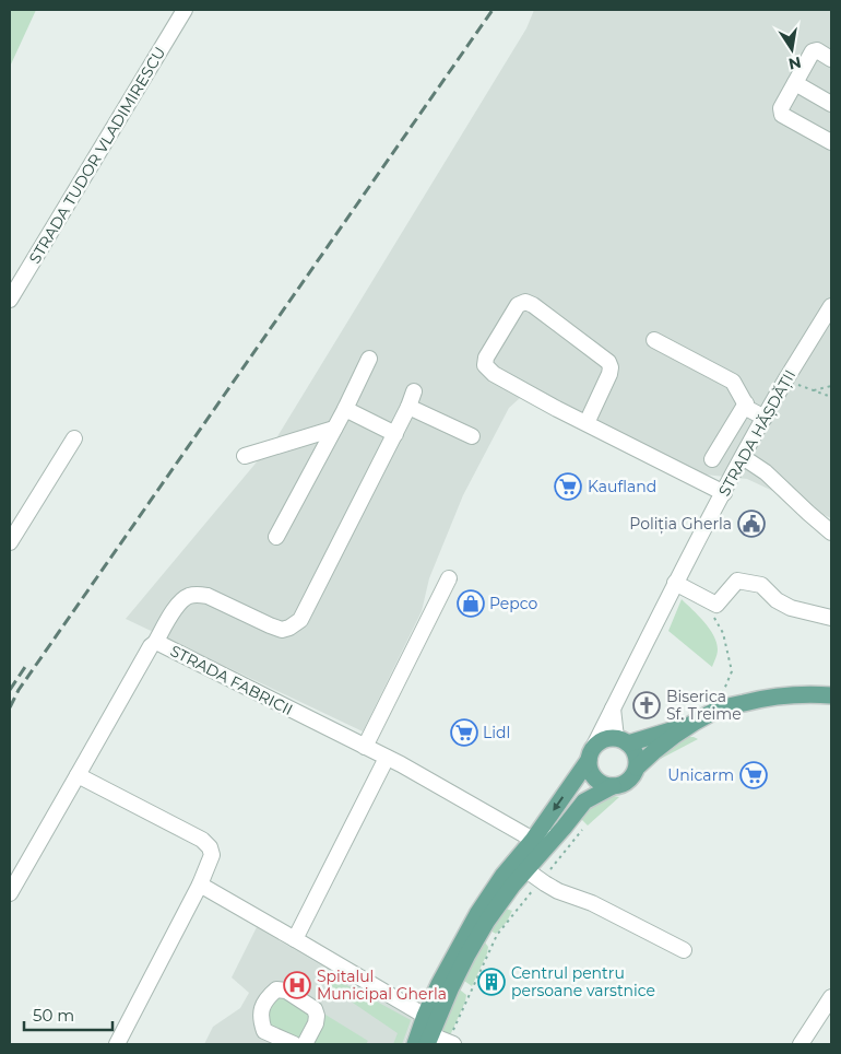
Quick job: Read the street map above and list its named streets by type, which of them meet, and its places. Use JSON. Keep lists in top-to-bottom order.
{
  "streets": {
    "street": ["STRADA TUDOR VLADIMIRESCU", "STRADA HĂȘDĂȚII", "STRADA FABRICII"]
  },
  "places": {
    "supermarket": ["Kaufland", "Lidl", "Unicarm"],
    "public building": ["Poliția Gherla"],
    "shop": ["Pepco"],
    "church": ["Biserica Sf. Treime"],
    "building": ["Centrul pentru persoane varstnice"],
    "hospital": ["Spitalul Municipal Gherla"]
  },
  "scale_bar": "50 m",
  "north": "bottom"
}
